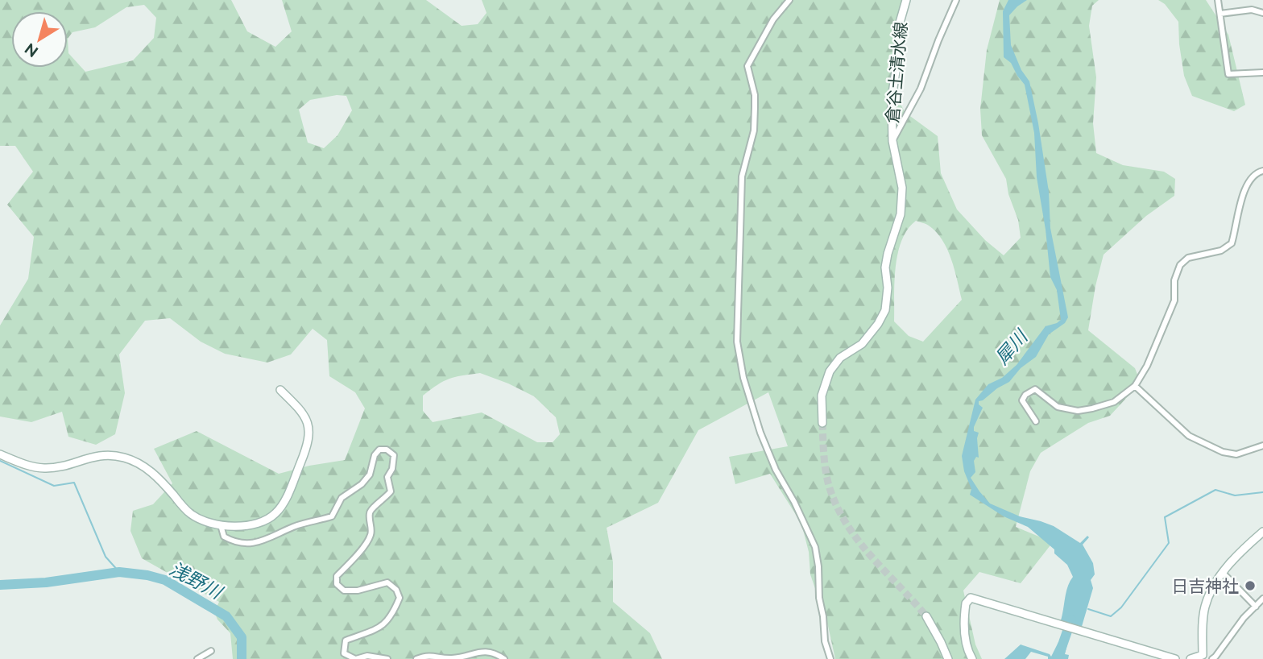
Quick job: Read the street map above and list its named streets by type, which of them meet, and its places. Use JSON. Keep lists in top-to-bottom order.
{
  "streets": {
    "street": ["倉谷土清水線"]
  },
  "water": ["犀川", "浅野川"],
  "places": ["日吉神社"],
  "north": "bottom left"
}
